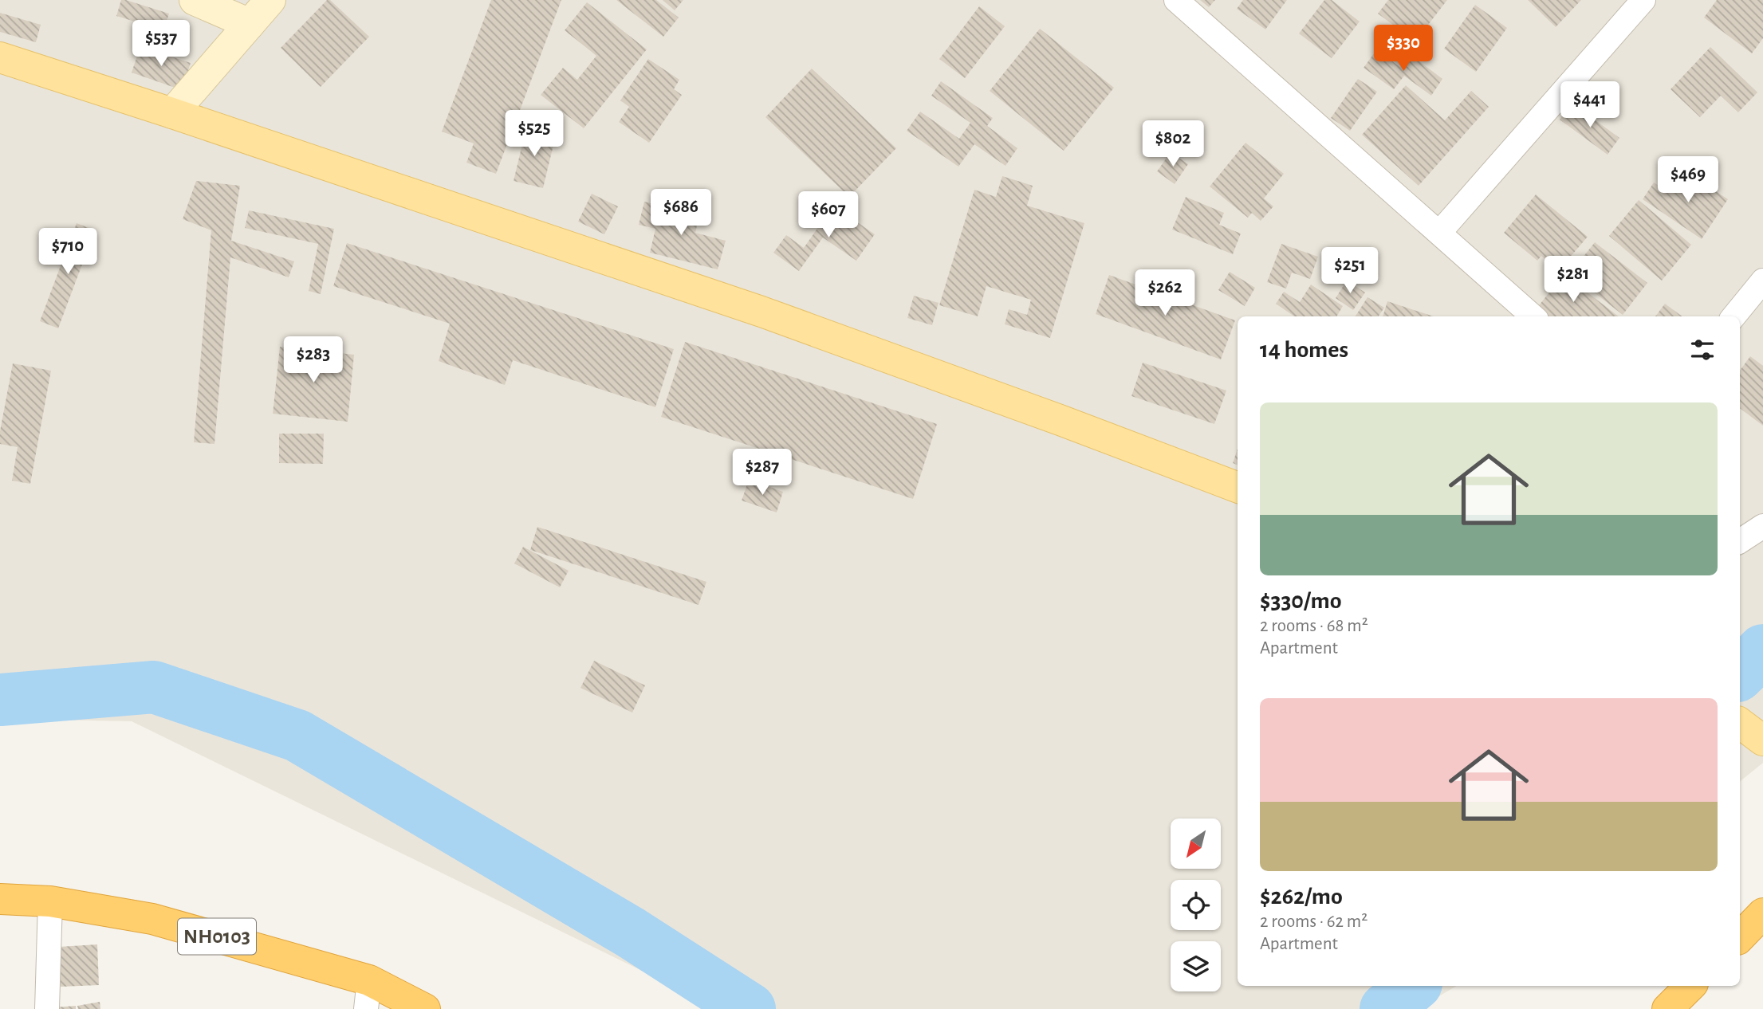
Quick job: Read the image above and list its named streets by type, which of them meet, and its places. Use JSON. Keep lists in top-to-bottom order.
{
  "streets": {
    "highway": ["NH0103"]
  },
  "north": "bottom left",
  "page": {
    "price": [
      "$537",
      "$330",
      "$441",
      "$525",
      "$802",
      "$469",
      "$686",
      "$607",
      "$710",
      "$251",
      "$281",
      "$262",
      "$283",
      "$287"
    ],
    "heading": "14 homes",
    "list": [
      {
        "name": "$330/mo",
        "note": "2 rooms · 68 m² · Apartment"
      },
      {
        "name": "$262/mo",
        "note": "2 rooms · 62 m² · Apartment"
      }
    ]
  }
}
